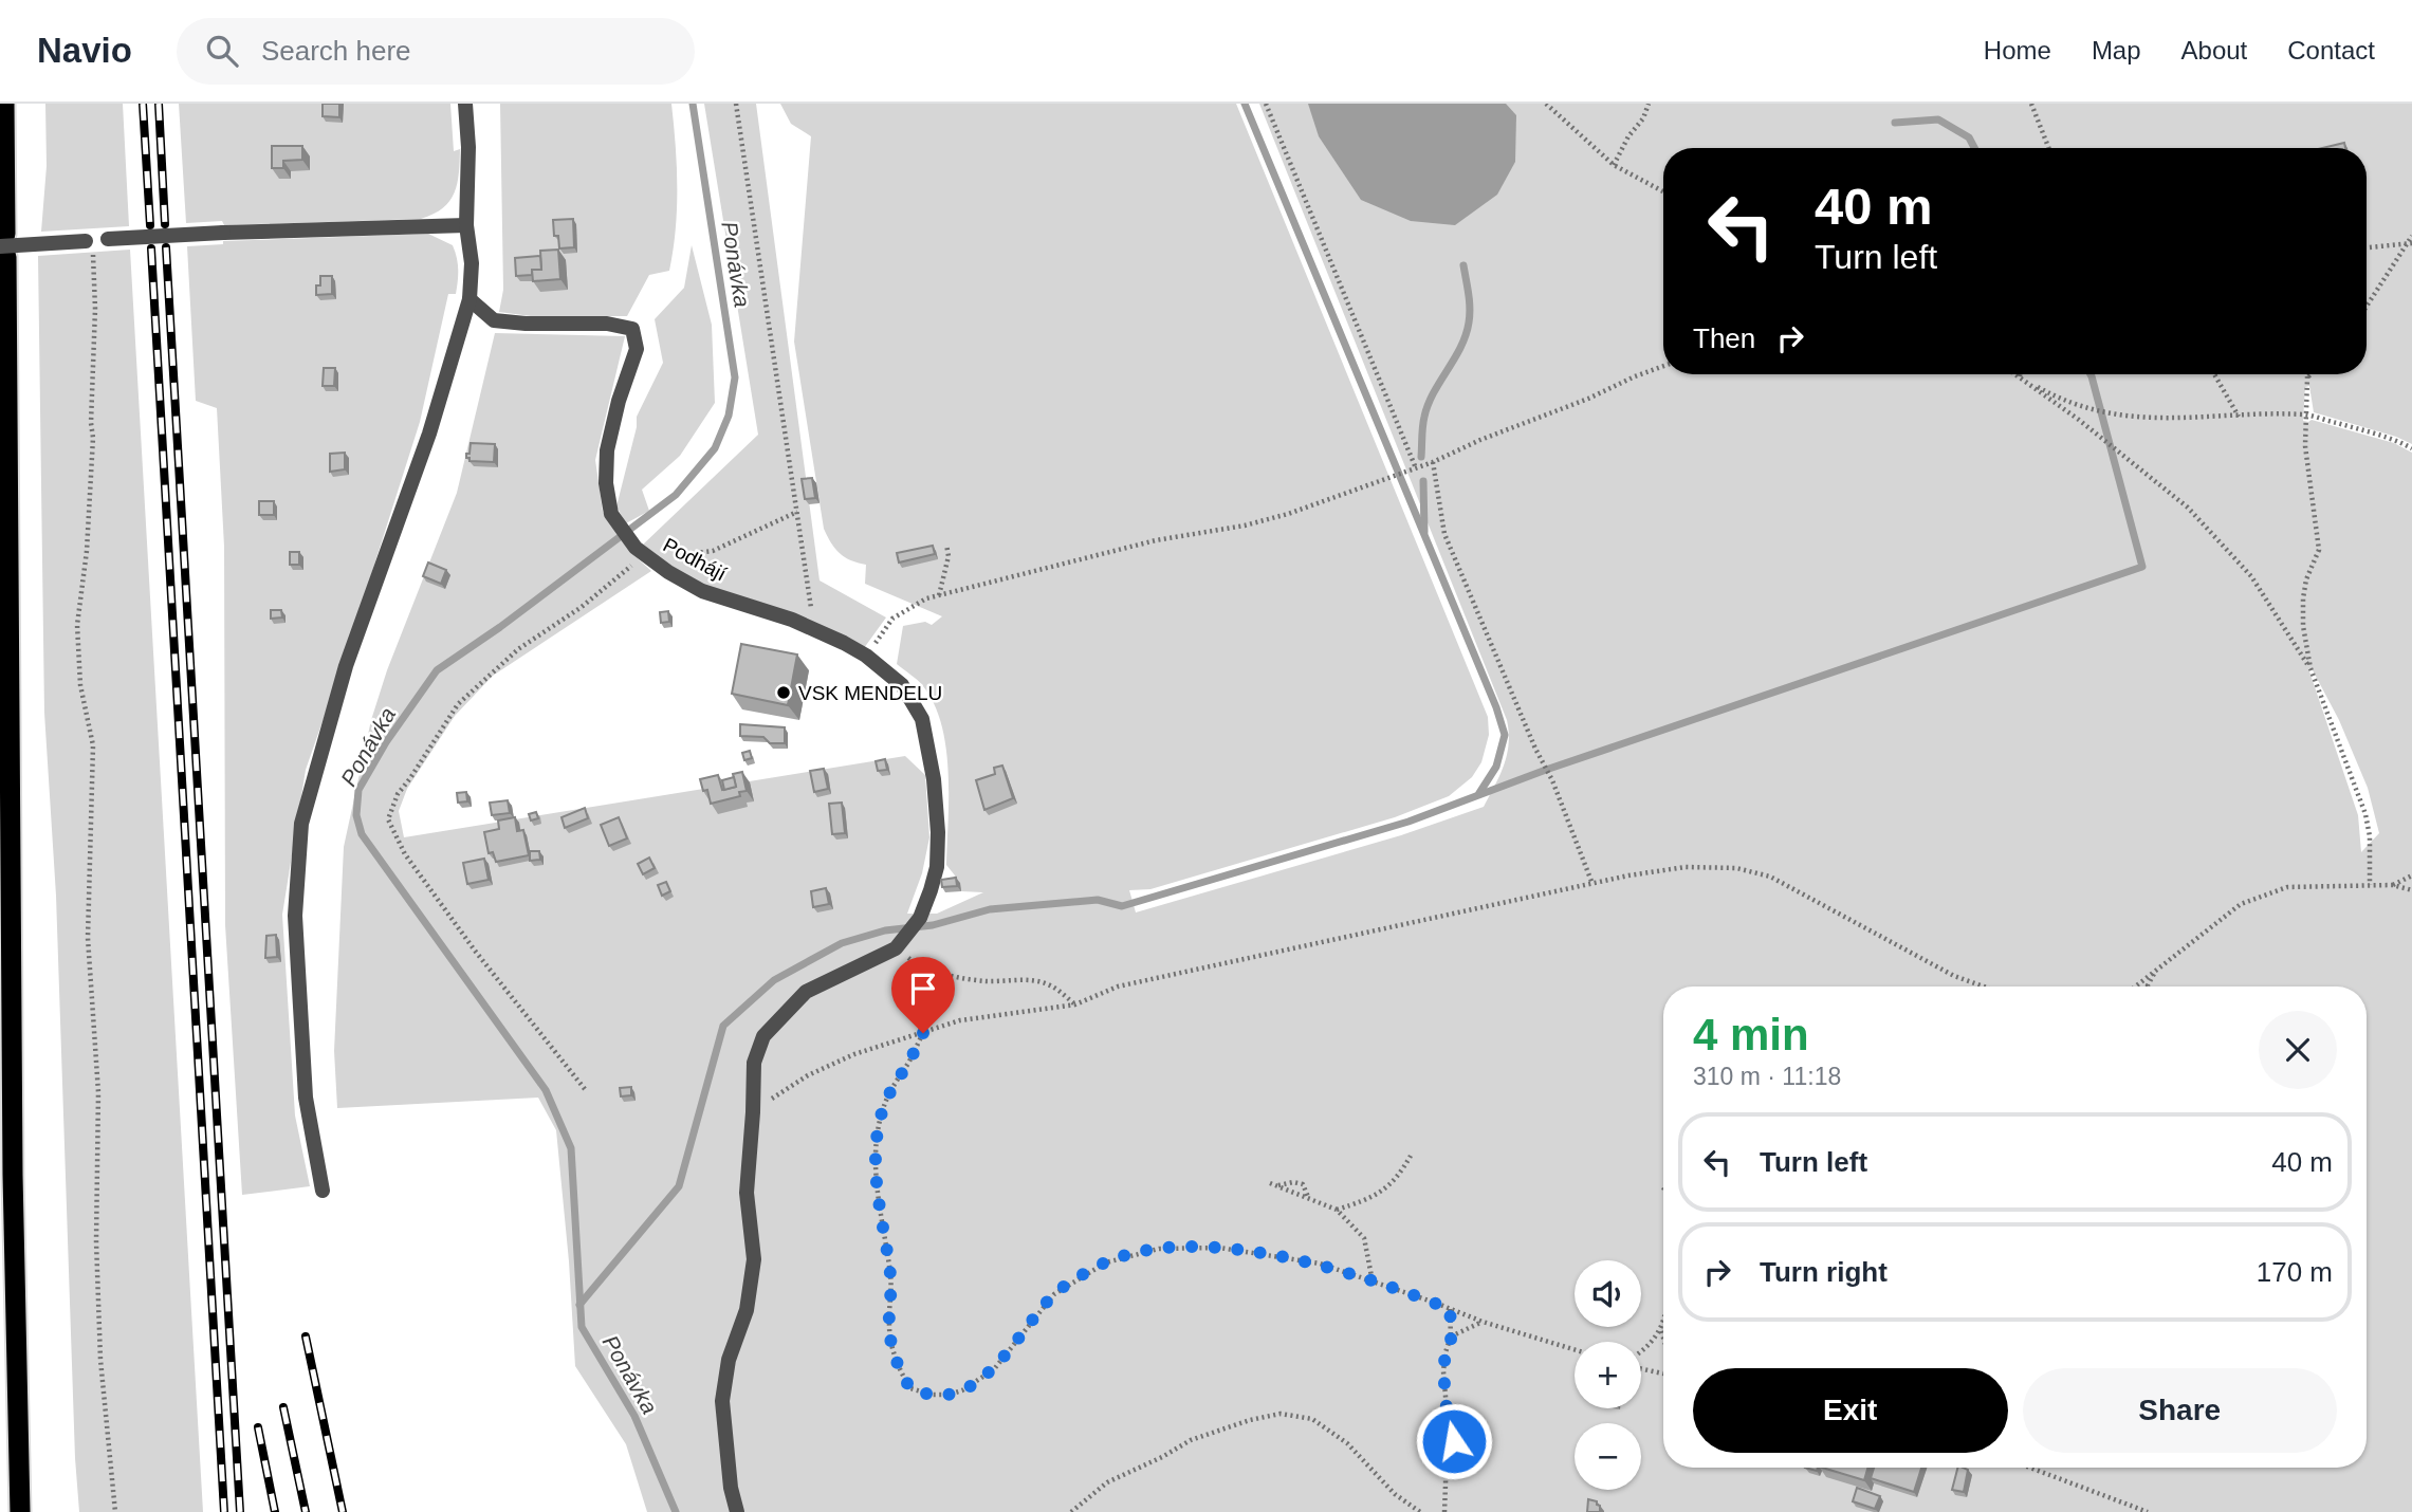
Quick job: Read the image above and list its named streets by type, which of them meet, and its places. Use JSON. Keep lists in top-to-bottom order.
{
  "streets": {
    "lane": ["Podhájí"]
  },
  "water": ["Ponávka"],
  "places": ["VSK MENDELU"],
  "page": {
    "header": "Navio",
    "search": "Search here",
    "nav": [
      "Home",
      "Map",
      "About",
      "Contact"
    ],
    "turn": ["40 m", "Turn left"],
    "then": "Then",
    "heading": ["4 min", "310 m · 11:18"],
    "list": [
      {
        "name": "Turn left",
        "value": "40 m"
      },
      {
        "name": "Turn right",
        "value": "170 m"
      }
    ],
    "map_buttons": ["+", "−"],
    "buttons": ["Exit", "Share"]
  }
}
